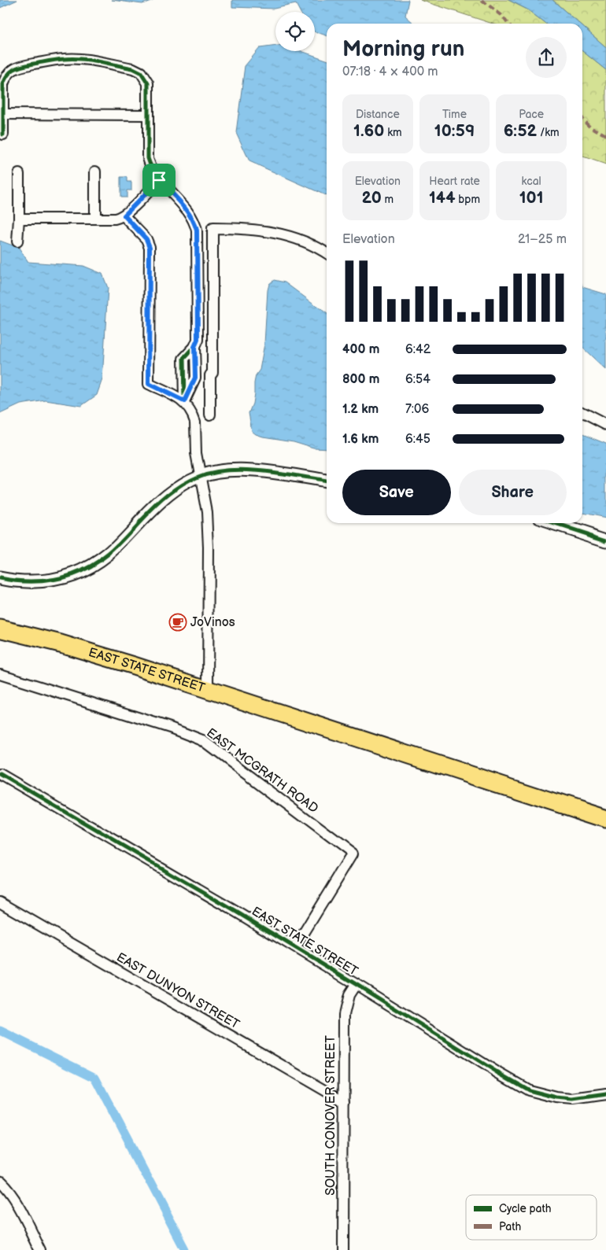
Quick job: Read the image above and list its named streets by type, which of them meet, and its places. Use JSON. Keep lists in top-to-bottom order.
{
  "streets": {
    "highway": ["EAST STATE STREET"],
    "street": ["EAST MCGRATH ROAD", "EAST DUNYON STREET", "SOUTH CONOVER STREET"]
  },
  "crossings": [
    ["EAST STATE STREET", "EAST MCGRATH ROAD"],
    ["EAST STATE STREET", "SOUTH CONOVER STREET"],
    ["EAST DUNYON STREET", "SOUTH CONOVER STREET"]
  ],
  "places": {
    "cafe": ["JoVinos"]
  },
  "legend": ["Cycle path", "Path"],
  "page": {
    "heading": ["Morning run", "07:18 · 4 × 400 m"],
    "stats": [
      ["Distance", "1.60 km"],
      ["Time", "10:59"],
      ["Pace", "6:52 /km"],
      ["Elevation", "20 m"],
      ["Heart rate", "144 bpm"],
      ["kcal", "101"]
    ],
    "chart": ["Elevation", "21–25 m"],
    "list": [
      {
        "name": "400 m",
        "note": "6:42"
      },
      {
        "name": "800 m",
        "note": "6:54"
      },
      {
        "name": "1.2 km",
        "note": "7:06"
      },
      {
        "name": "1.6 km",
        "note": "6:45"
      }
    ],
    "buttons": ["Save", "Share"]
  }
}
